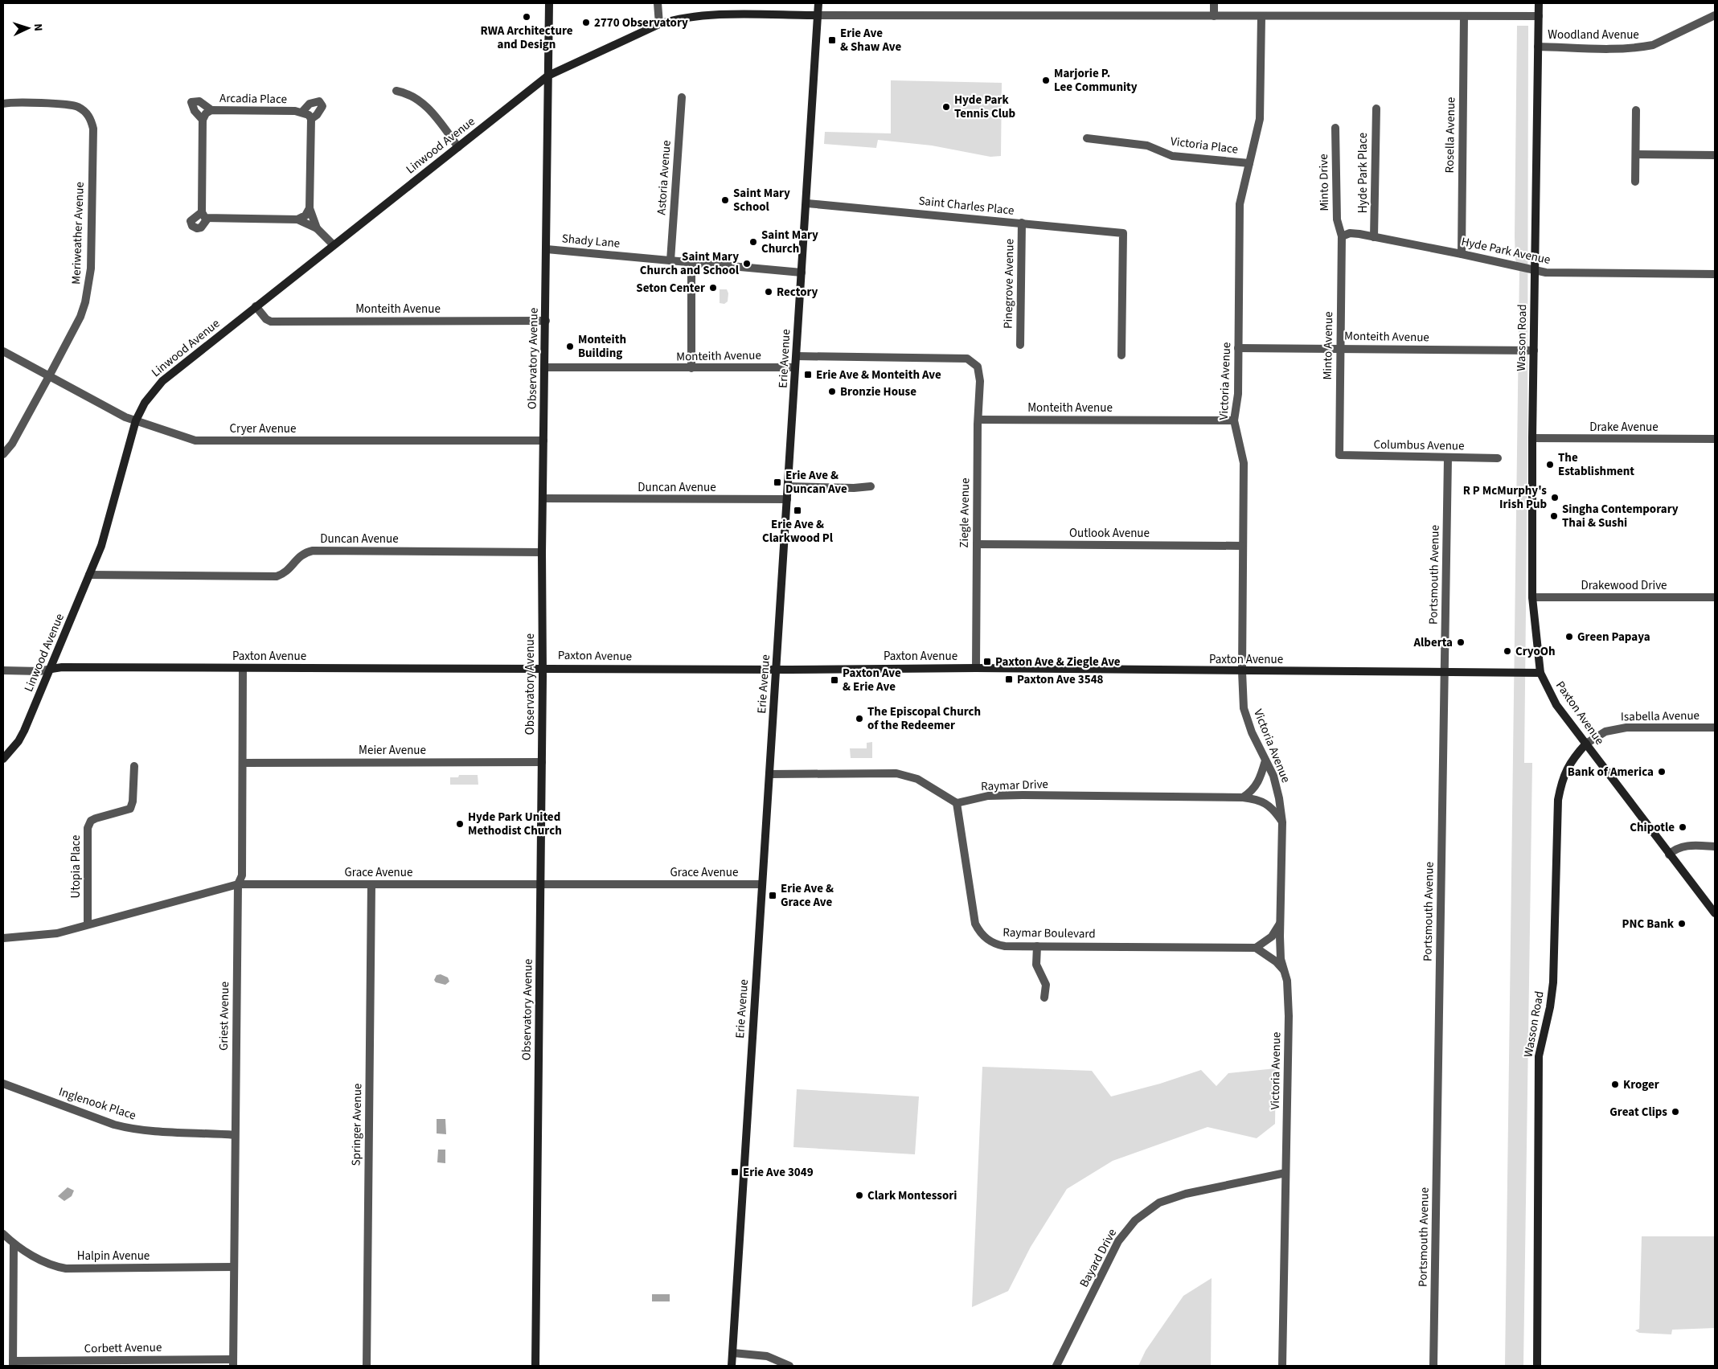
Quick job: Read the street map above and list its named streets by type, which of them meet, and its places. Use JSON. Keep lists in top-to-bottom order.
{
  "streets": {
    "street": [
      "Woodland Avenue",
      "Arcadia Place",
      "Rosella Avenue",
      "Linwood Avenue",
      "Victoria Place",
      "Hyde Park Place",
      "Astoria Avenue",
      "Minto Drive",
      "Saint Charles Place",
      "Meriweather Avenue",
      "Shady Lane",
      "Hyde Park Avenue",
      "Pinegrove Avenue",
      "Monteith Avenue",
      "Wasson Road",
      "Minto Avenue",
      "Observatory Avenue",
      "Erie Avenue",
      "Victoria Avenue",
      "Drake Avenue",
      "Cryer Avenue",
      "Columbus Avenue",
      "Duncan Avenue",
      "Ziegle Avenue",
      "Outlook Avenue",
      "Portsmouth Avenue",
      "Drakewood Drive",
      "Paxton Avenue",
      "Isabella Avenue",
      "Meier Avenue",
      "Raymar Drive",
      "Utopia Place",
      "Grace Avenue",
      "Raymar Boulevard",
      "Griest Avenue",
      "Inglenook Place",
      "Springer Avenue",
      "Halpin Avenue",
      "Bayard Drive",
      "Corbett Avenue"
    ]
  },
  "crossings": [
    ["Woodland Avenue", "Wasson Road"],
    ["Rosella Avenue", "Hyde Park Avenue"],
    ["Linwood Avenue", "Monteith Avenue"],
    ["Linwood Avenue", "Observatory Avenue"],
    ["Linwood Avenue", "Erie Avenue"],
    ["Linwood Avenue", "Cryer Avenue"],
    ["Linwood Avenue", "Duncan Avenue"],
    ["Linwood Avenue", "Paxton Avenue"],
    ["Victoria Place", "Victoria Avenue"],
    ["Hyde Park Place", "Hyde Park Avenue"],
    ["Astoria Avenue", "Shady Lane"],
    ["Minto Drive", "Hyde Park Avenue"],
    ["Minto Drive", "Minto Avenue"],
    ["Saint Charles Place", "Pinegrove Avenue"],
    ["Saint Charles Place", "Erie Avenue"],
    ["Meriweather Avenue", "Cryer Avenue"],
    ["Shady Lane", "Observatory Avenue"],
    ["Shady Lane", "Erie Avenue"],
    ["Hyde Park Avenue", "Wasson Road"],
    ["Hyde Park Avenue", "Minto Avenue"],
    ["Monteith Avenue", "Wasson Road"],
    ["Monteith Avenue", "Minto Avenue"],
    ["Monteith Avenue", "Observatory Avenue"],
    ["Monteith Avenue", "Erie Avenue"],
    ["Monteith Avenue", "Victoria Avenue"],
    ["Monteith Avenue", "Ziegle Avenue"],
    ["Wasson Road", "Drake Avenue"],
    ["Wasson Road", "Drakewood Drive"],
    ["Wasson Road", "Paxton Avenue"],
    ["Wasson Road", "Isabella Avenue"],
    ["Minto Avenue", "Columbus Avenue"],
    ["Observatory Avenue", "Cryer Avenue"],
    ["Observatory Avenue", "Duncan Avenue"],
    ["Observatory Avenue", "Paxton Avenue"],
    ["Observatory Avenue", "Meier Avenue"],
    ["Observatory Avenue", "Grace Avenue"],
    ["Erie Avenue", "Duncan Avenue"],
    ["Erie Avenue", "Ziegle Avenue"],
    ["Erie Avenue", "Paxton Avenue"],
    ["Erie Avenue", "Grace Avenue"],
    ["Victoria Avenue", "Outlook Avenue"],
    ["Victoria Avenue", "Paxton Avenue"],
    ["Victoria Avenue", "Raymar Drive"],
    ["Victoria Avenue", "Bayard Drive"],
    ["Columbus Avenue", "Portsmouth Avenue"],
    ["Ziegle Avenue", "Outlook Avenue"],
    ["Ziegle Avenue", "Paxton Avenue"],
    ["Portsmouth Avenue", "Paxton Avenue"],
    ["Paxton Avenue", "Isabella Avenue"],
    ["Paxton Avenue", "Griest Avenue"],
    ["Meier Avenue", "Griest Avenue"],
    ["Raymar Drive", "Raymar Boulevard"],
    ["Utopia Place", "Grace Avenue"],
    ["Grace Avenue", "Griest Avenue"],
    ["Grace Avenue", "Springer Avenue"],
    ["Griest Avenue", "Inglenook Place"],
    ["Griest Avenue", "Halpin Avenue"],
    ["Griest Avenue", "Corbett Avenue"]
  ],
  "places": {
    "other": [
      "RWA Architecture and Design",
      "2770 Observatory",
      "Marjorie P. Lee Community",
      "Hyde Park Tennis Club",
      "Saint Mary School",
      "Saint Mary Church",
      "Saint Mary Church and School",
      "Seton Center",
      "Rectory",
      "Monteith Building",
      "Bronzie House",
      "The Establishment",
      "R P McMurphy's Irish Pub",
      "Singha Contemporary Thai & Sushi",
      "Green Papaya",
      "Alberta",
      "CryoOh",
      "The Episcopal Church of the Redeemer",
      "Bank of America",
      "Hyde Park United Methodist Church",
      "Chipotle",
      "PNC Bank",
      "Kroger",
      "Great Clips",
      "Clark Montessori"
    ],
    "transit": [
      "Erie Ave & Shaw Ave",
      "Erie Ave & Monteith Ave",
      "Erie Ave & Duncan Ave",
      "Erie Ave & Clarkwood Pl",
      "Paxton Ave & Ziegle Ave",
      "Paxton Ave 3548",
      "Paxton Ave & Erie Ave",
      "Erie Ave & Grace Ave",
      "Erie Ave 3049"
    ]
  },
  "north": "right"
}
